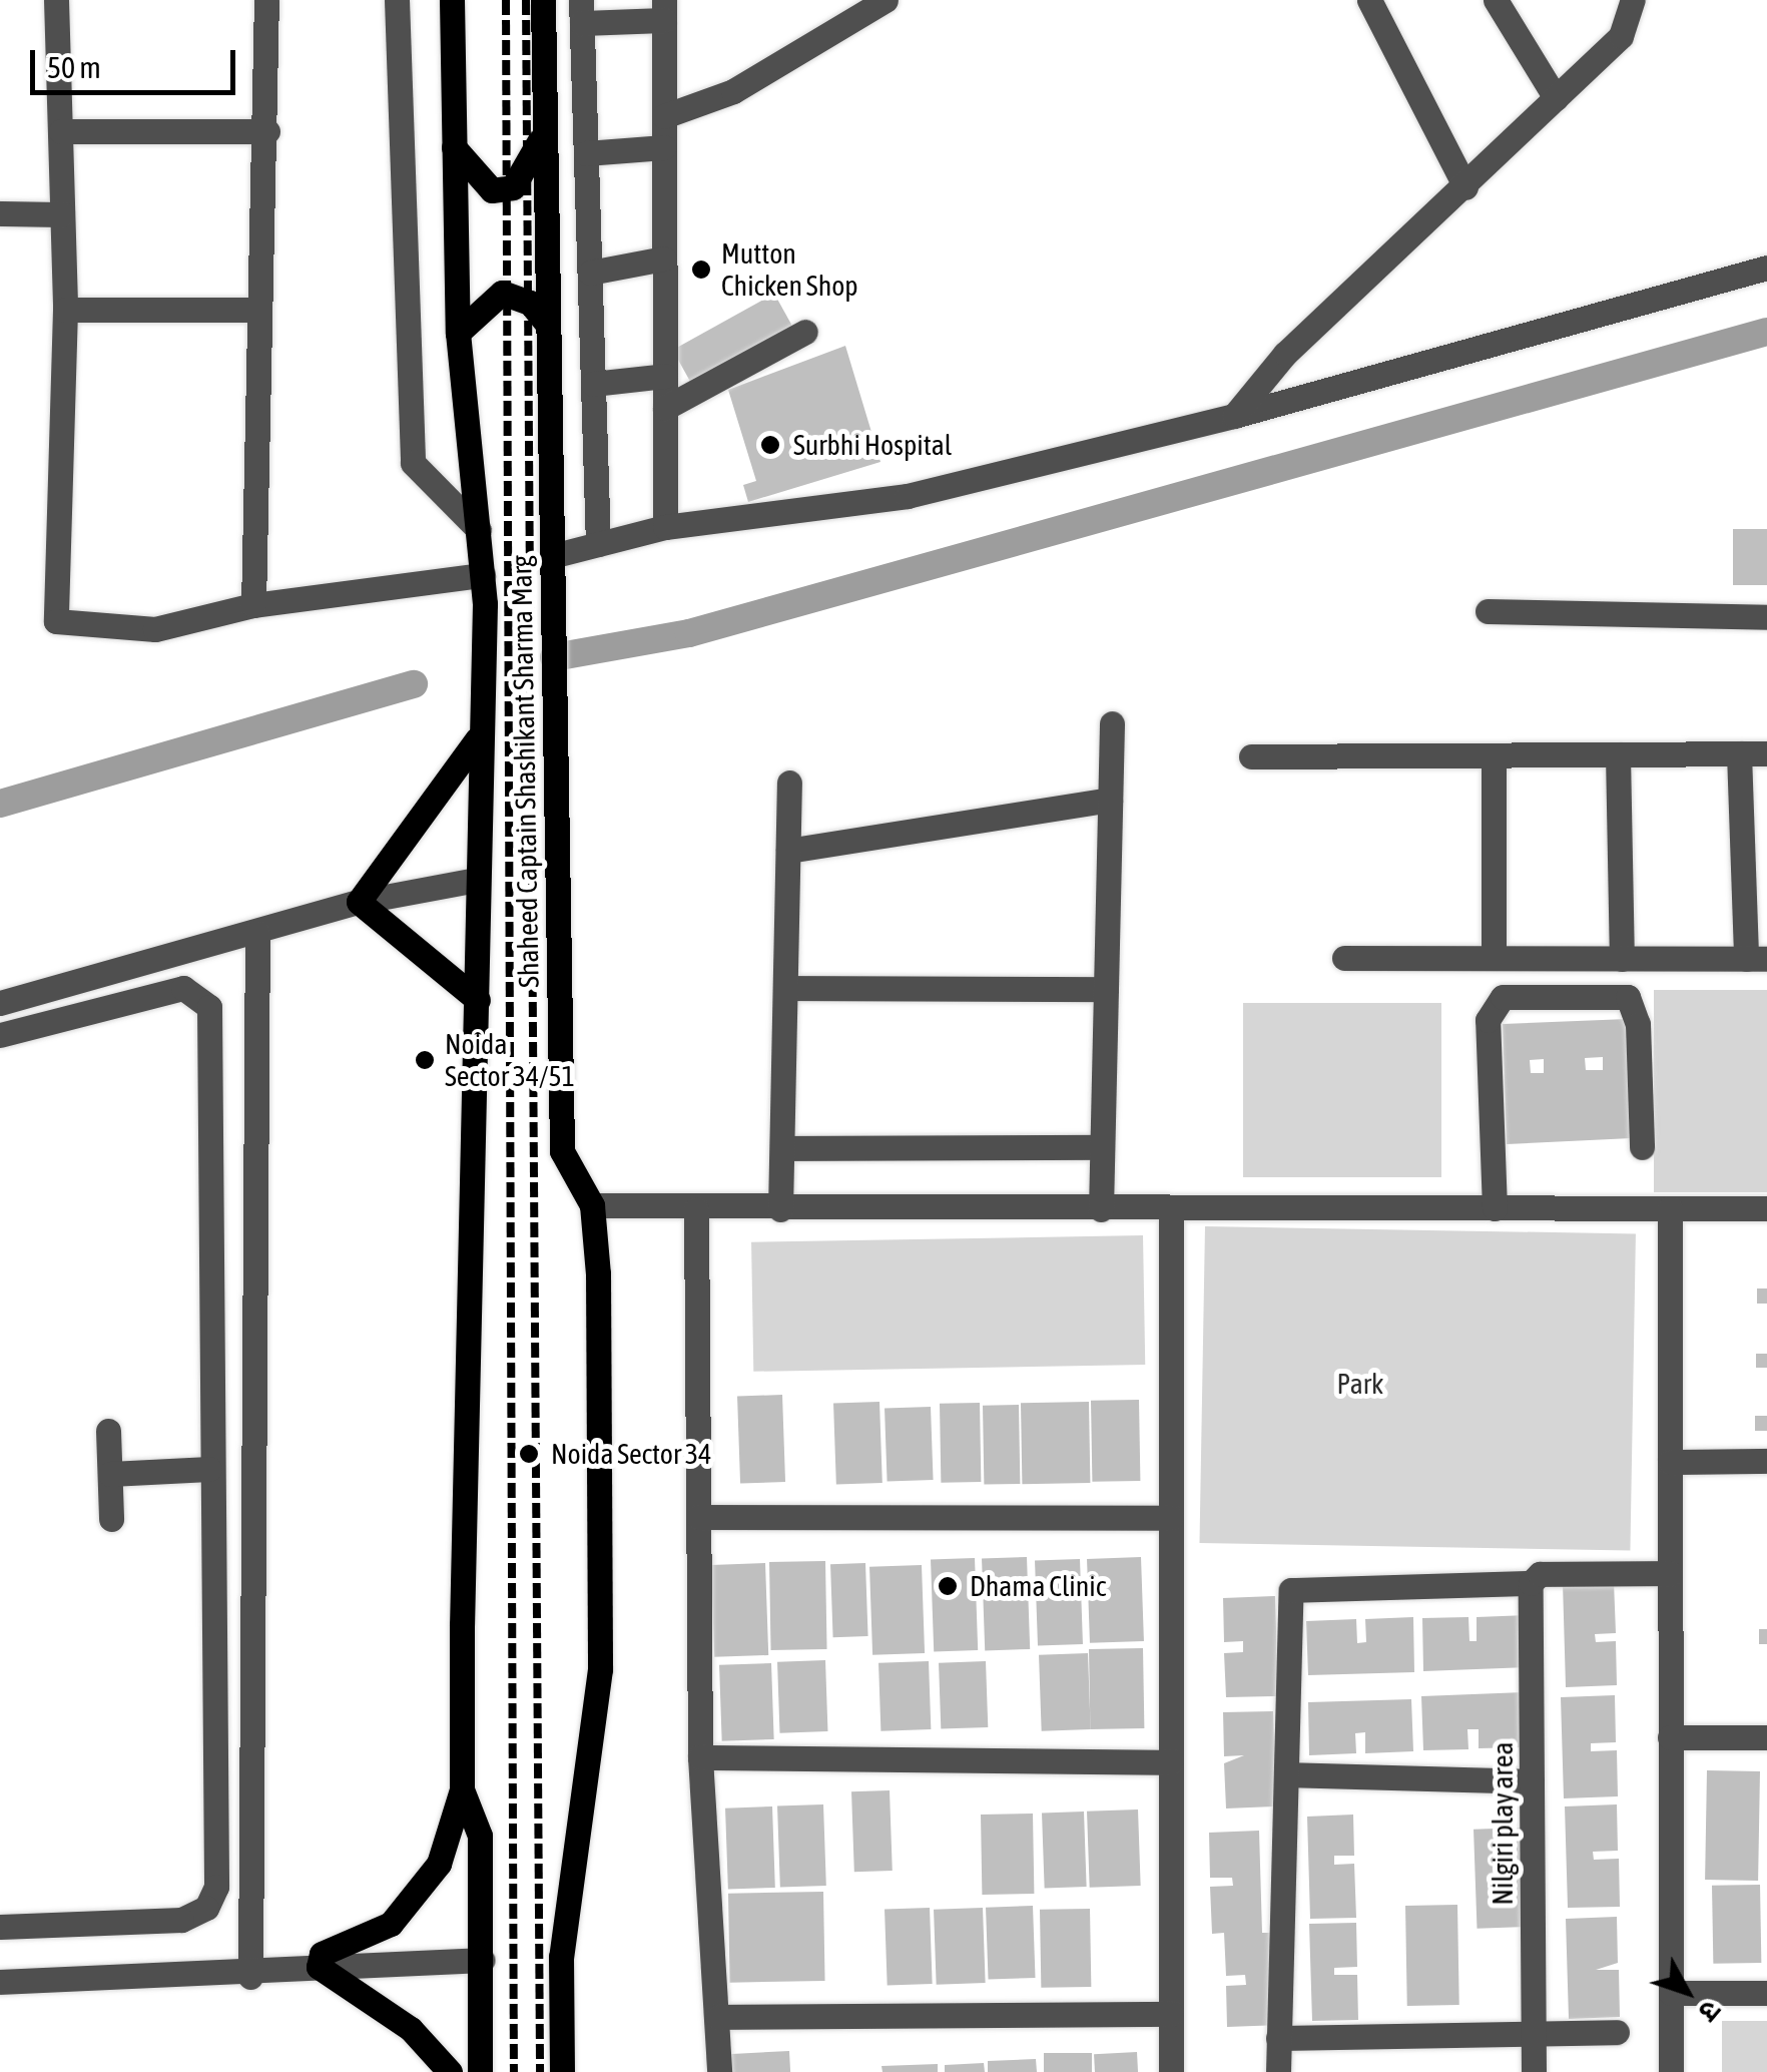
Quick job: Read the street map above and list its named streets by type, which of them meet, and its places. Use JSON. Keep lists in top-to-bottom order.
{
  "streets": {
    "main road": ["Shaheed Captain Shashikant Sharma Marg"],
    "street": ["Nilgiri play area"]
  },
  "parks": ["Park"],
  "places": [
    "Mutton Chicken Shop",
    "Surbhi Hospital",
    "Noida Sector 34/51",
    "Noida Sector 34",
    "Dhama Clinic"
  ],
  "scale_bar": "50 m",
  "north": "bottom right"
}
